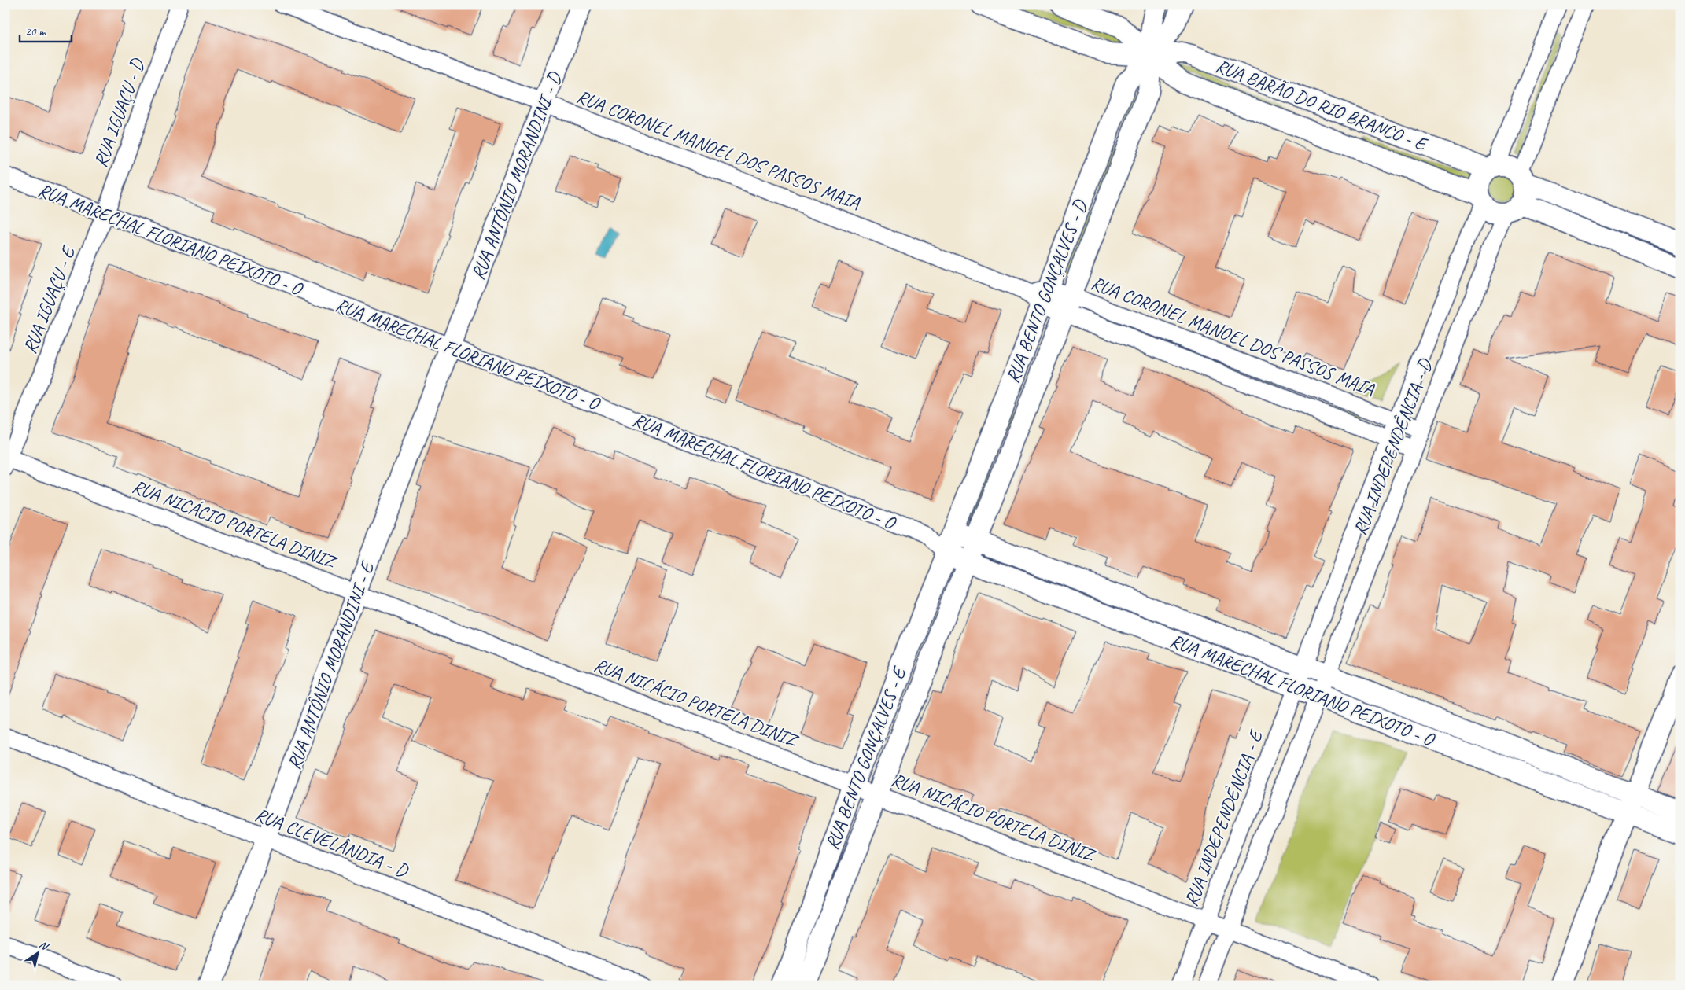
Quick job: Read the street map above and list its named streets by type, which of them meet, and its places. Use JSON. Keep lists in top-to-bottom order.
{
  "streets": {
    "street": [
      "RUA BARÃO DO RIO BRANCO - E",
      "RUA IGUAÇU - D",
      "RUA CORONEL MANOEL DOS PASSOS MAIA",
      "RUA ANTÔNIO MORANDINI - D",
      "RUA MARECHAL FLORIANO PEIXOTO - O",
      "RUA BENTO GONÇALVES - D",
      "RUA IGUAÇU - E",
      "RUA INDEPENDÊNCIA - D",
      "RUA NICÁCIO PORTELA DINIZ",
      "RUA ANTÔNIO MORANDINI - E",
      "RUA BENTO GONÇALVES - E",
      "RUA INDEPENDÊNCIA - E",
      "RUA CLEVELÂNDIA - D"
    ]
  },
  "crossings": [
    ["RUA BARÃO DO RIO BRANCO - E", "RUA BENTO GONÇALVES - D"],
    ["RUA BARÃO DO RIO BRANCO - E", "RUA INDEPENDÊNCIA - D"],
    ["RUA IGUAÇU - D", "RUA MARECHAL FLORIANO PEIXOTO - O"],
    ["RUA IGUAÇU - D", "RUA IGUAÇU - E"],
    ["RUA CORONEL MANOEL DOS PASSOS MAIA", "RUA ANTÔNIO MORANDINI - D"],
    ["RUA CORONEL MANOEL DOS PASSOS MAIA", "RUA BENTO GONÇALVES - D"],
    ["RUA CORONEL MANOEL DOS PASSOS MAIA", "RUA INDEPENDÊNCIA - D"],
    ["RUA ANTÔNIO MORANDINI - D", "RUA MARECHAL FLORIANO PEIXOTO - O"],
    ["RUA ANTÔNIO MORANDINI - D", "RUA ANTÔNIO MORANDINI - E"],
    ["RUA MARECHAL FLORIANO PEIXOTO - O", "RUA BENTO GONÇALVES - D"],
    ["RUA MARECHAL FLORIANO PEIXOTO - O", "RUA IGUAÇU - E"],
    ["RUA MARECHAL FLORIANO PEIXOTO - O", "RUA INDEPENDÊNCIA - D"],
    ["RUA MARECHAL FLORIANO PEIXOTO - O", "RUA ANTÔNIO MORANDINI - E"],
    ["RUA MARECHAL FLORIANO PEIXOTO - O", "RUA BENTO GONÇALVES - E"],
    ["RUA MARECHAL FLORIANO PEIXOTO - O", "RUA INDEPENDÊNCIA - E"],
    ["RUA BENTO GONÇALVES - D", "RUA BENTO GONÇALVES - E"],
    ["RUA IGUAÇU - E", "RUA NICÁCIO PORTELA DINIZ"],
    ["RUA INDEPENDÊNCIA - D", "RUA INDEPENDÊNCIA - E"],
    ["RUA NICÁCIO PORTELA DINIZ", "RUA ANTÔNIO MORANDINI - E"],
    ["RUA NICÁCIO PORTELA DINIZ", "RUA BENTO GONÇALVES - E"],
    ["RUA NICÁCIO PORTELA DINIZ", "RUA INDEPENDÊNCIA - E"],
    ["RUA ANTÔNIO MORANDINI - E", "RUA CLEVELÂNDIA - D"]
  ],
  "scale_bar": "20 m",
  "north": "top right"
}
